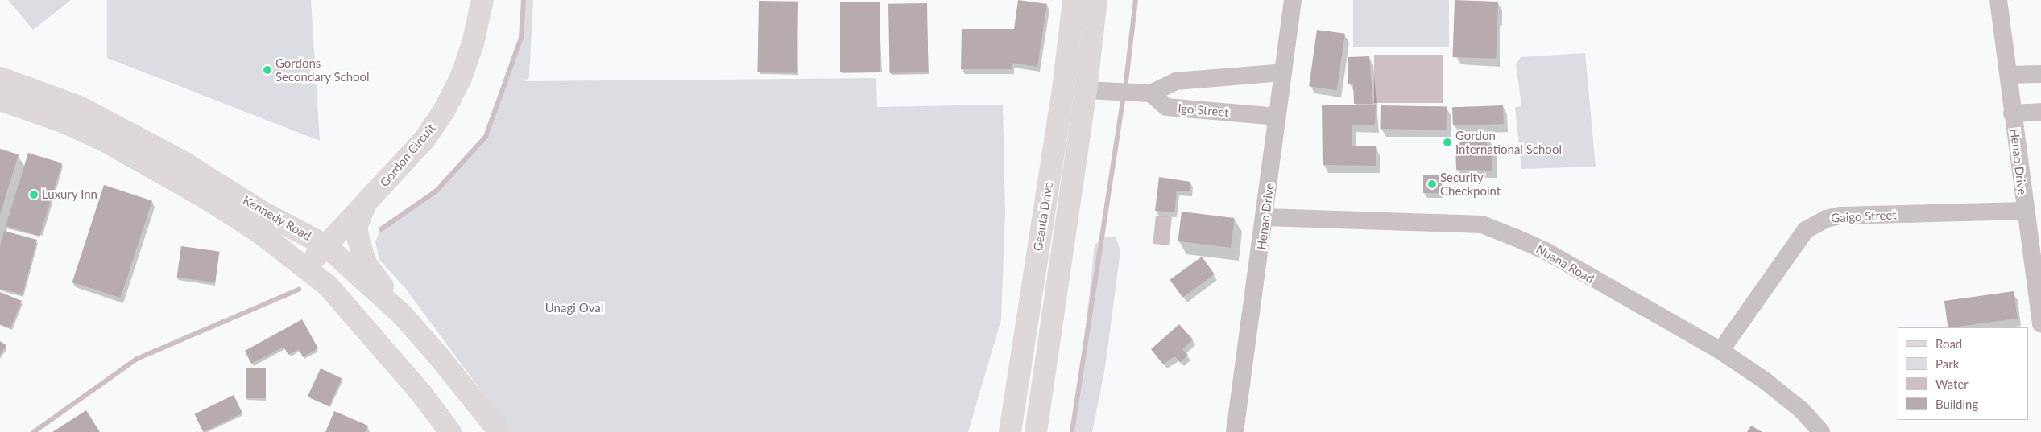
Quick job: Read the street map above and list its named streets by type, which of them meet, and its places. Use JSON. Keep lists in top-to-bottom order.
{
  "streets": {
    "main road": ["Gordon Circuit", "Geauta Drive", "Kennedy Road"],
    "street": [
      "Igo Street",
      "Henao Drive",
      "Gaigo Street",
      "Nuana Road"
    ]
  },
  "crossings": [
    ["Igo Street", "Henao Drive"],
    ["Gordon Circuit", "Kennedy Road"],
    ["Henao Drive", "Gaigo Street"],
    ["Henao Drive", "Nuana Road"],
    ["Gaigo Street", "Nuana Road"]
  ],
  "parks": ["Unagi Oval"],
  "places": [
    "Gordons Secondary School",
    "Gordon International School",
    "Security Checkpoint",
    "Luxury Inn"
  ],
  "legend": [
    "Road",
    "Park",
    "Water",
    "Building"
  ]
}
